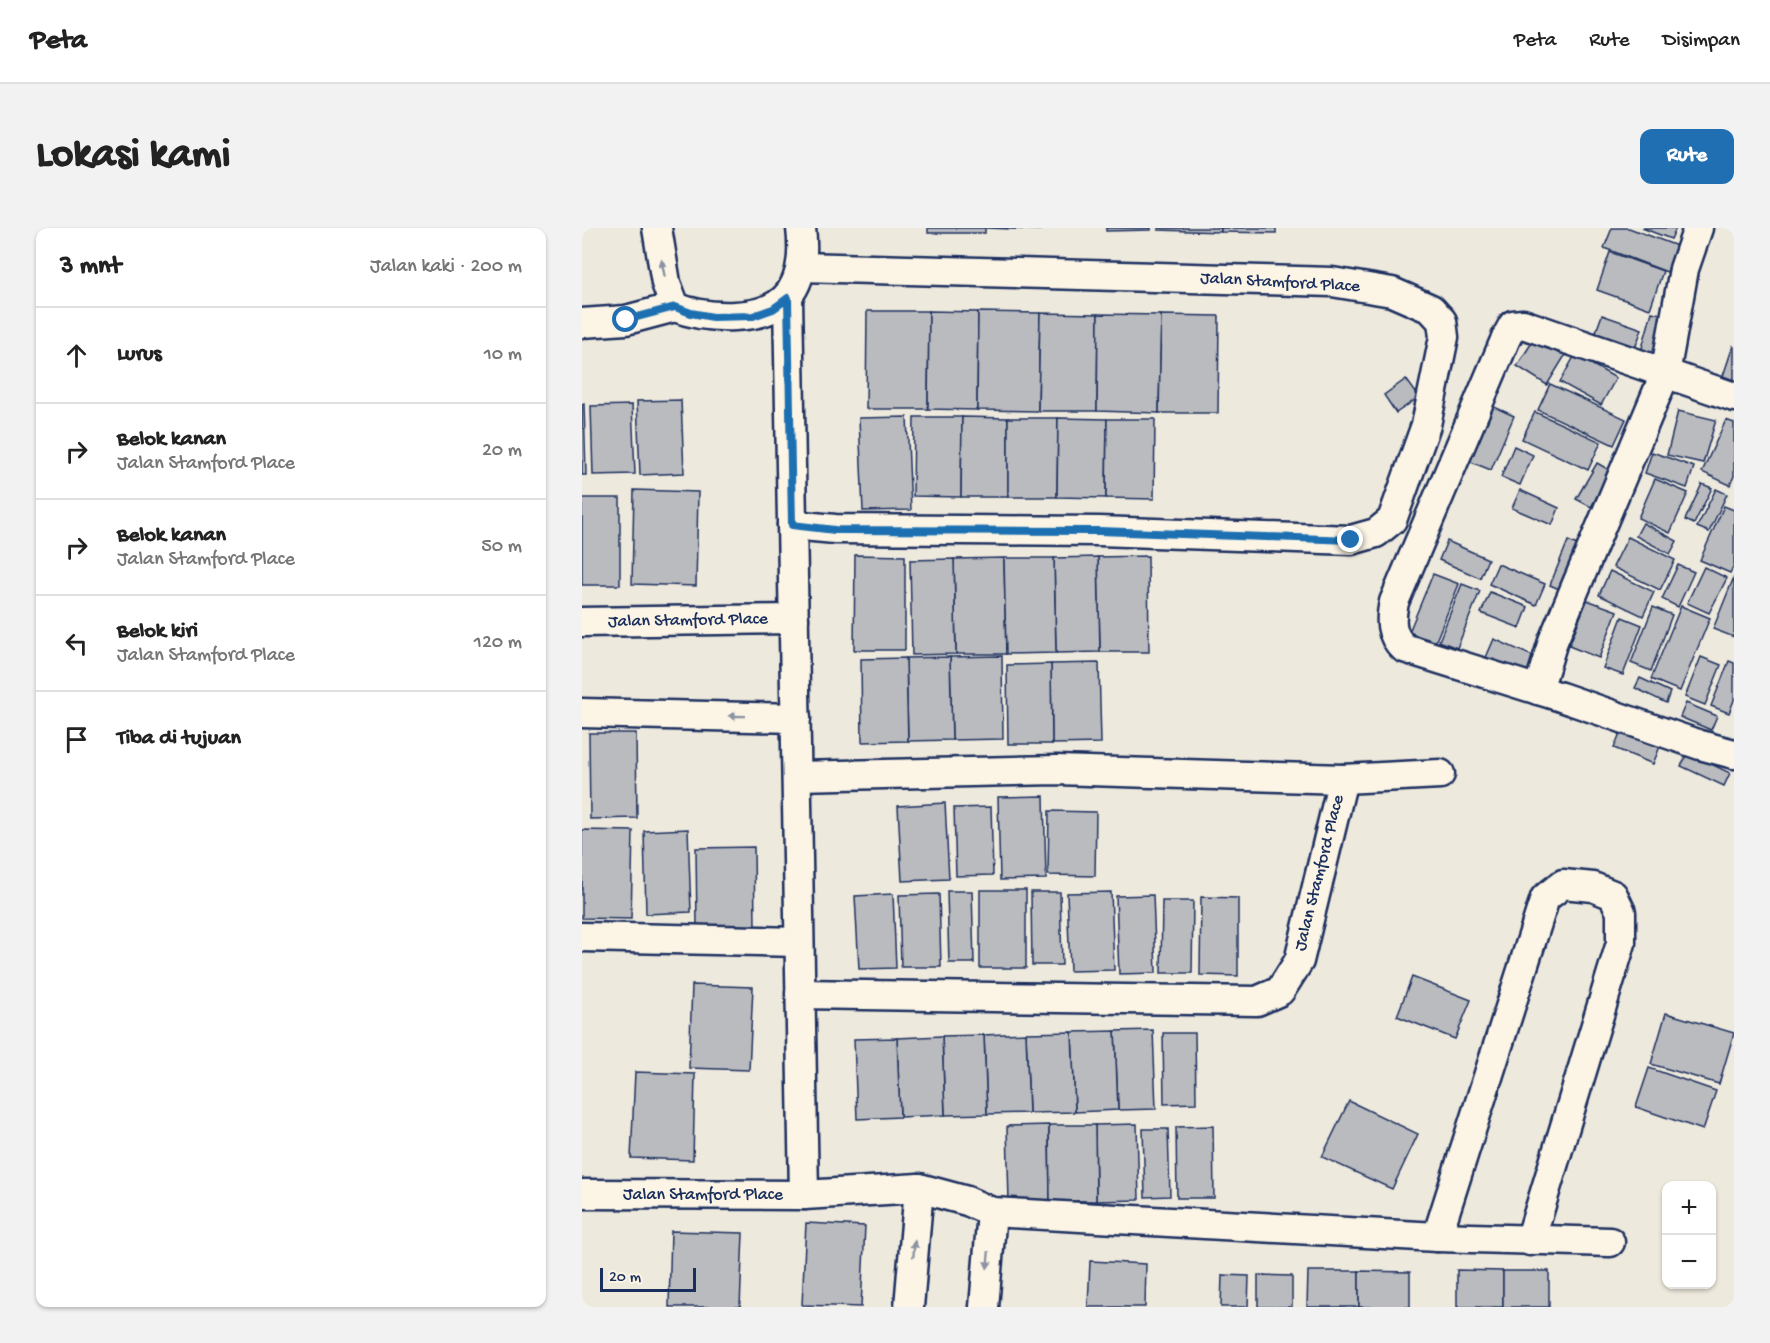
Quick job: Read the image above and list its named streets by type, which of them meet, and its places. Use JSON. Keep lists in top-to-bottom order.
{
  "streets": {
    "street": ["Jalan Stamford Place"]
  },
  "scale_bar": "20 m",
  "page": {
    "header": "Peta",
    "nav": ["Peta", "Rute", "Disimpan"],
    "buttons": "Rute",
    "title": "Lokasi kami",
    "heading": ["3 mnt", "Jalan kaki · 200 m"],
    "list": [
      ["Lurus", "10 m"],
      ["Belok kanan", "Jalan Stamford Place", "20 m"],
      ["Belok kanan", "Jalan Stamford Place", "50 m"],
      ["Belok kiri", "Jalan Stamford Place", "120 m"],
      "Tiba di tujuan"
    ],
    "map_buttons": ["+", "−"],
    "scale": "20 m"
  }
}
